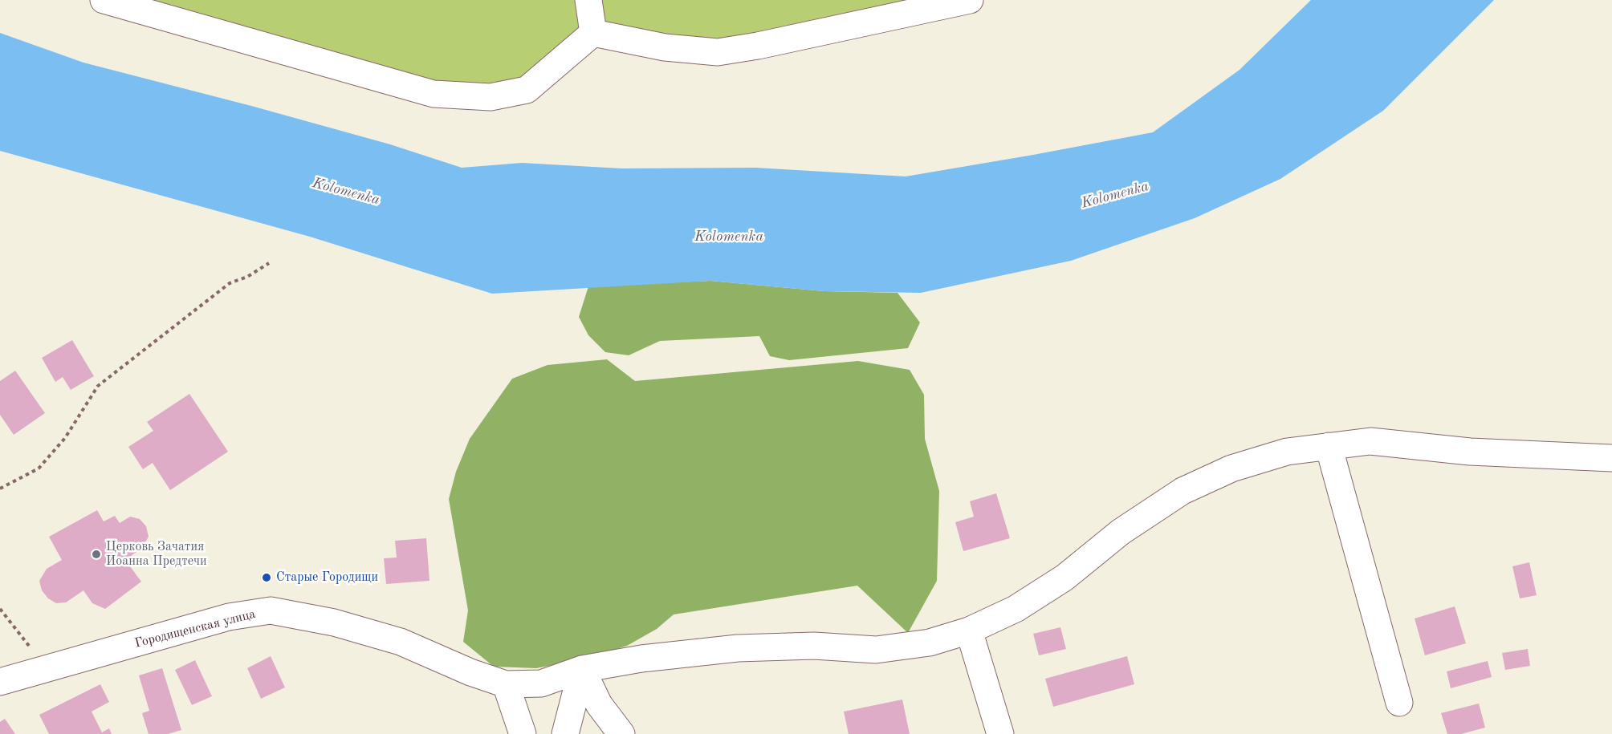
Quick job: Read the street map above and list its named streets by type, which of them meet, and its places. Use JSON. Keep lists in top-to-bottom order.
{
  "streets": {
    "street": ["Городищенская улица"]
  },
  "water": ["Kolomenka"],
  "places": ["Церковь Зачатия Иоанна Предтечи", "Старые Городищи"]
}
